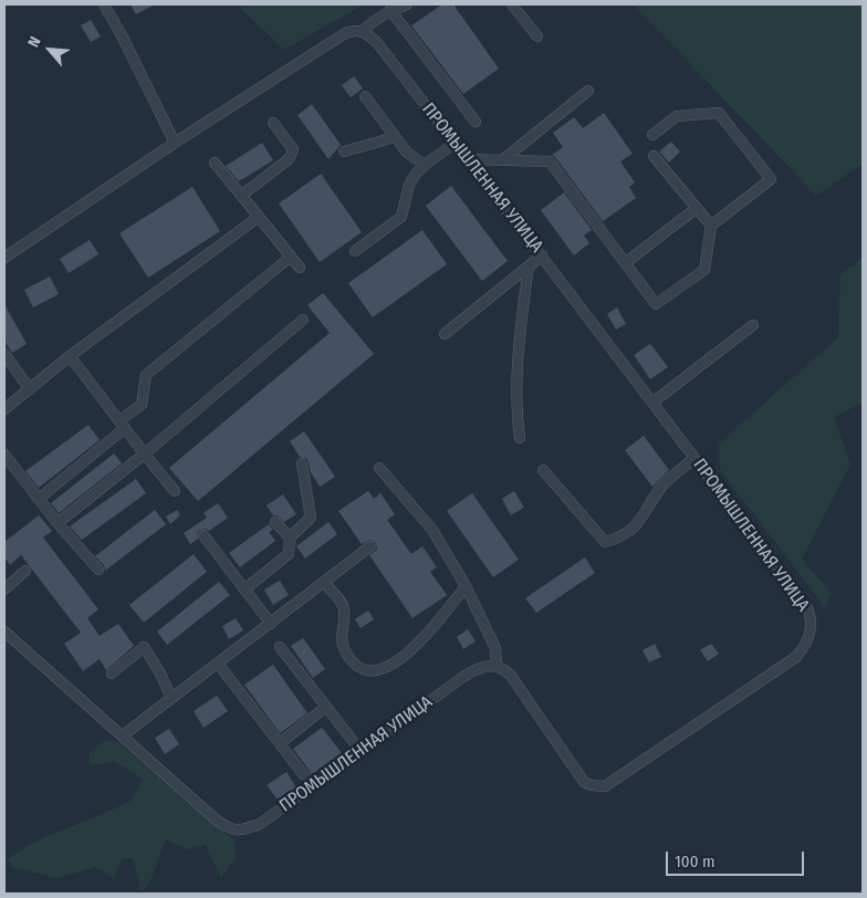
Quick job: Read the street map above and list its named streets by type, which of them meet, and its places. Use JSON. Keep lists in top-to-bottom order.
{
  "streets": {
    "street": ["ПРОМЫШЛЕННАЯ УЛИЦА"]
  },
  "scale_bar": "100 m",
  "north": "top left"
}
